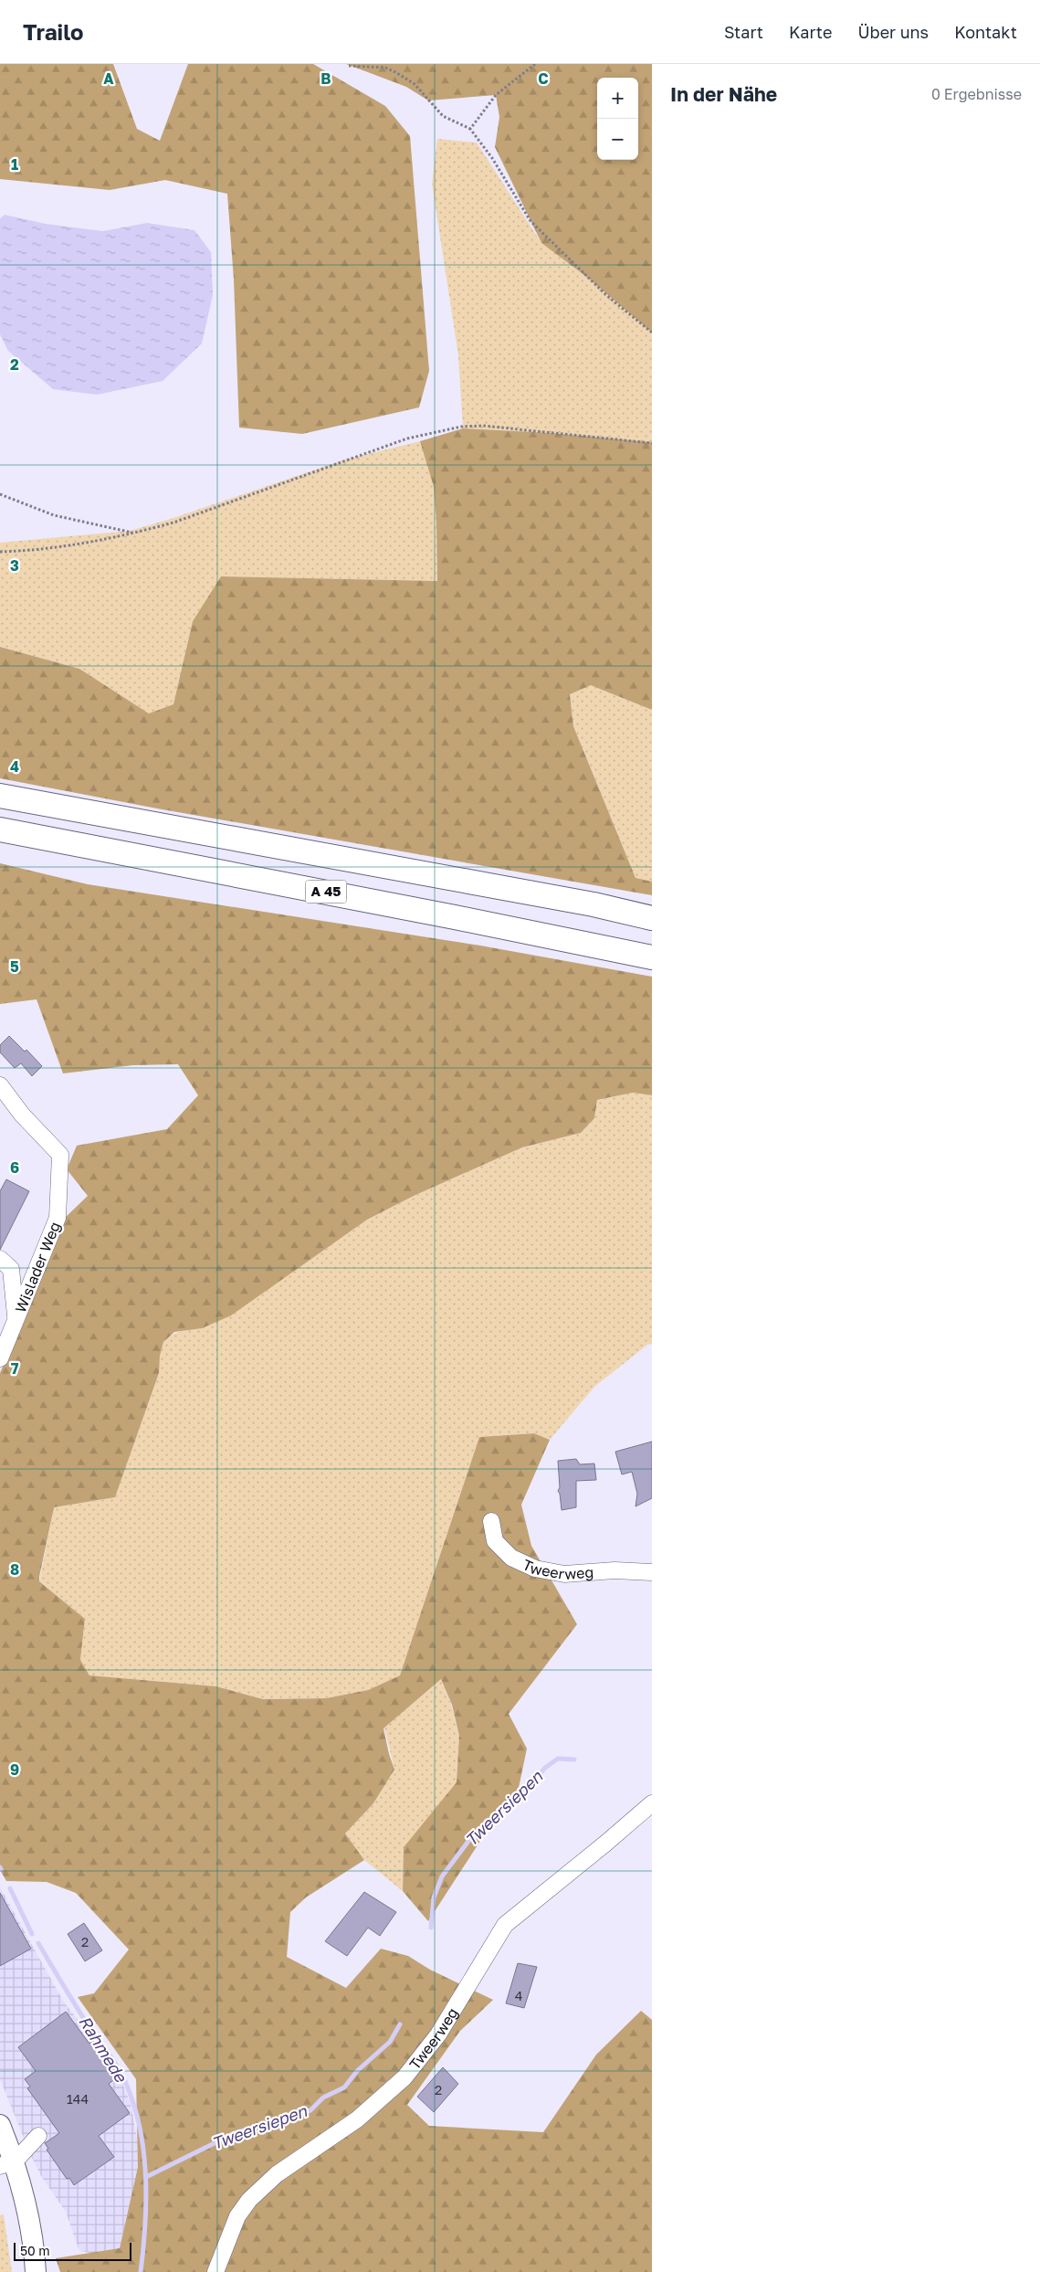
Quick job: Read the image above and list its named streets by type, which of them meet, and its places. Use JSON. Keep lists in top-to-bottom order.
{
  "streets": {
    "highway": ["A 45"],
    "street": ["Wislader Weg", "Tweerweg"]
  },
  "water": ["Tweersiepen", "Rahmede"],
  "house_numbers": [
    "2",
    "4",
    "2",
    "144"
  ],
  "scale_bar": "50 m",
  "page": {
    "header": "Trailo",
    "nav": [
      "Start",
      "Karte",
      "Über uns",
      "Kontakt"
    ],
    "heading": ["In der Nähe", "0 Ergebnisse"],
    "map_buttons": ["+", "−"],
    "scale": "50 m"
  },
  "grid": {
    "columns": ["A", "B", "C"],
    "rows": [
      "1",
      "2",
      "3",
      "4",
      "5",
      "6",
      "7",
      "8",
      "9"
    ]
  }
}
